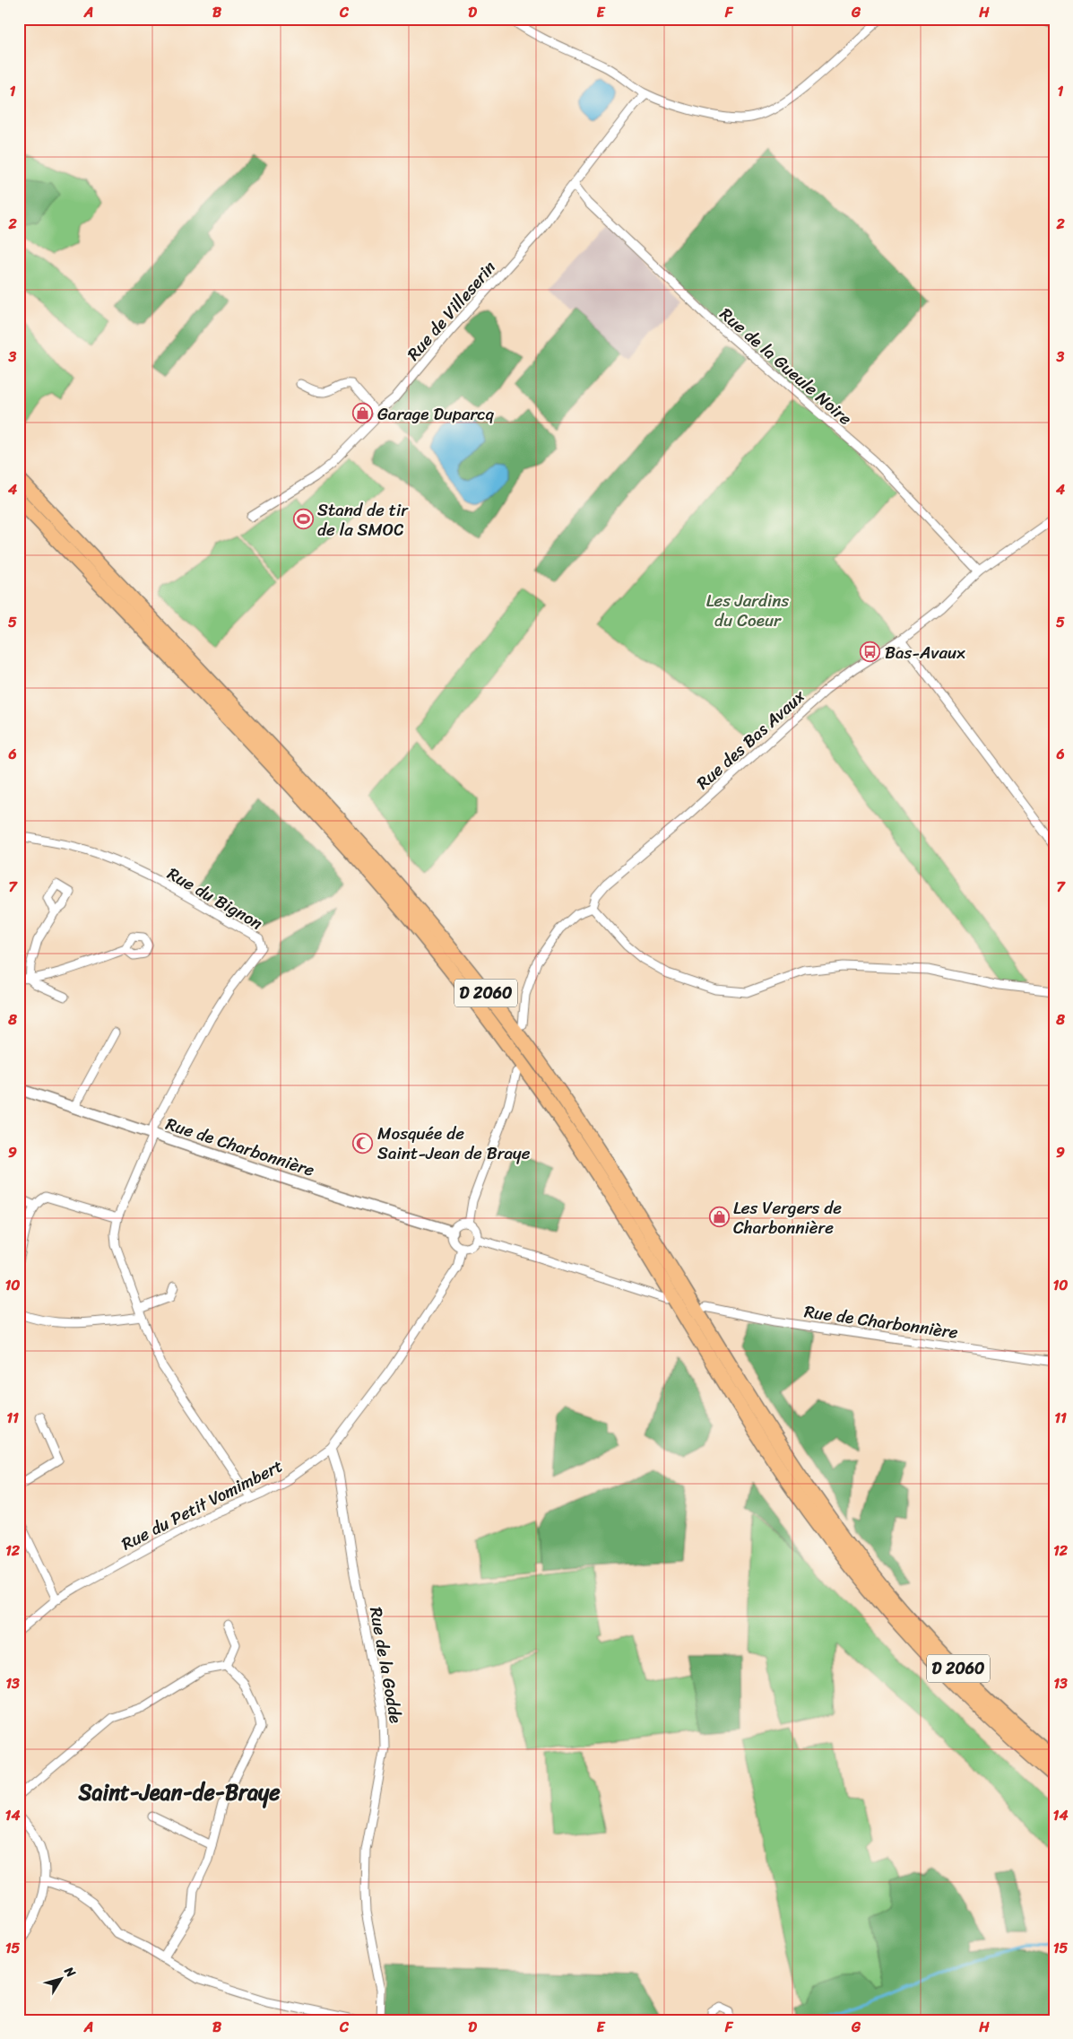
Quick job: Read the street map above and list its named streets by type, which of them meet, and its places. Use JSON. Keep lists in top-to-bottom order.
{
  "streets": {
    "highway": ["D 2060"],
    "street": [
      "Rue de Villeserin",
      "Rue de la Gueule Noire",
      "Rue des Bas Avaux",
      "Rue du Bignon",
      "Rue de Charbonnière",
      "Rue du Petit Vomimbert",
      "Rue de la Godde"
    ]
  },
  "crossings": [
    ["Rue de Villeserin", "Rue de la Gueule Noire"],
    ["Rue de la Gueule Noire", "Rue des Bas Avaux"],
    ["Rue du Bignon", "Rue de Charbonnière"],
    ["Rue de Charbonnière", "Rue du Petit Vomimbert"],
    ["Rue du Petit Vomimbert", "Rue de la Godde"]
  ],
  "districts": ["Saint-Jean-de-Braye"],
  "parks": ["Les Jardins du Coeur"],
  "places": {
    "shop": ["Garage Duparcq", "Les Vergers de Charbonnière"],
    "sports": ["Stand de tir de la SMOC"],
    "bus stop": ["Bas-Avaux"],
    "mosque": ["Mosquée de Saint-Jean de Braye"]
  },
  "north": "top right",
  "grid": {
    "columns": [
      "A",
      "B",
      "C",
      "D",
      "E",
      "F",
      "G",
      "H"
    ],
    "rows": [
      "1",
      "2",
      "3",
      "4",
      "5",
      "6",
      "7",
      "8",
      "9",
      "10",
      "11",
      "12",
      "13",
      "14",
      "15"
    ]
  }
}
